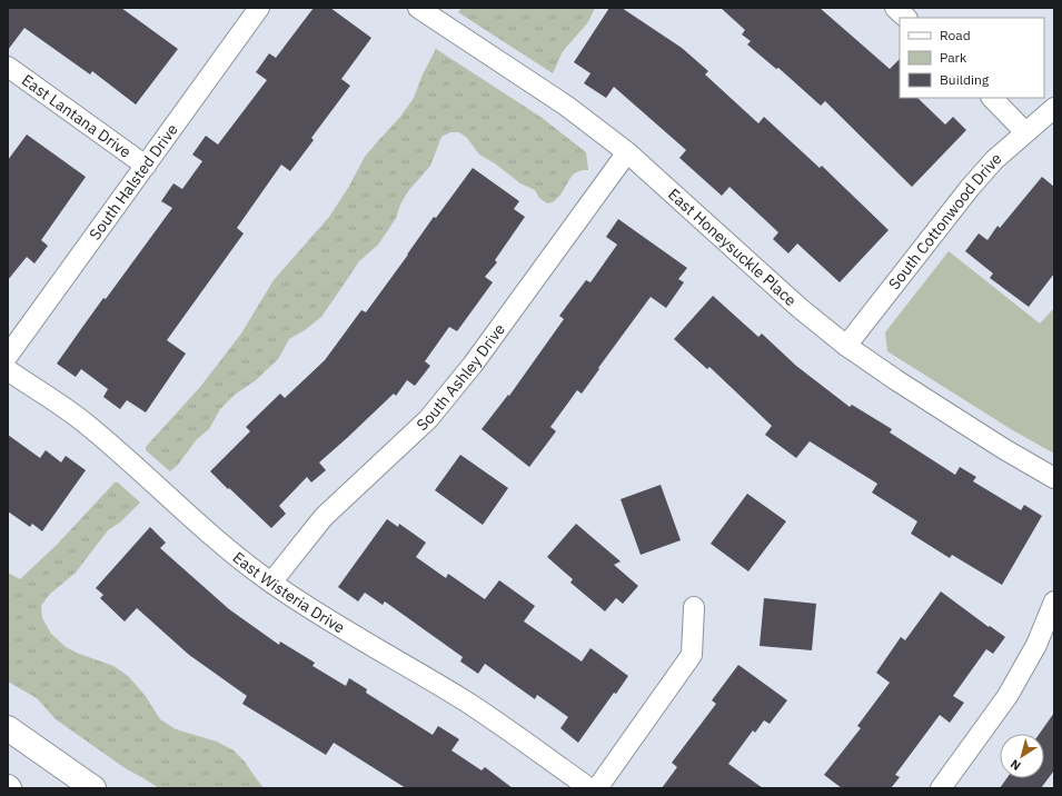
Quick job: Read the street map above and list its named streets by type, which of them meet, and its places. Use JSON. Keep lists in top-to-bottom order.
{
  "streets": {
    "street": [
      "East Lantana Drive",
      "South Halsted Drive",
      "South Cottonwood Drive",
      "East Honeysuckle Place",
      "South Ashley Drive",
      "East Wisteria Drive"
    ]
  },
  "crossings": [
    ["East Lantana Drive", "South Halsted Drive"],
    ["South Cottonwood Drive", "East Honeysuckle Place"],
    ["East Honeysuckle Place", "South Ashley Drive"],
    ["South Ashley Drive", "East Wisteria Drive"]
  ],
  "legend": ["Road", "Park", "Building"],
  "north": "bottom left"
}
